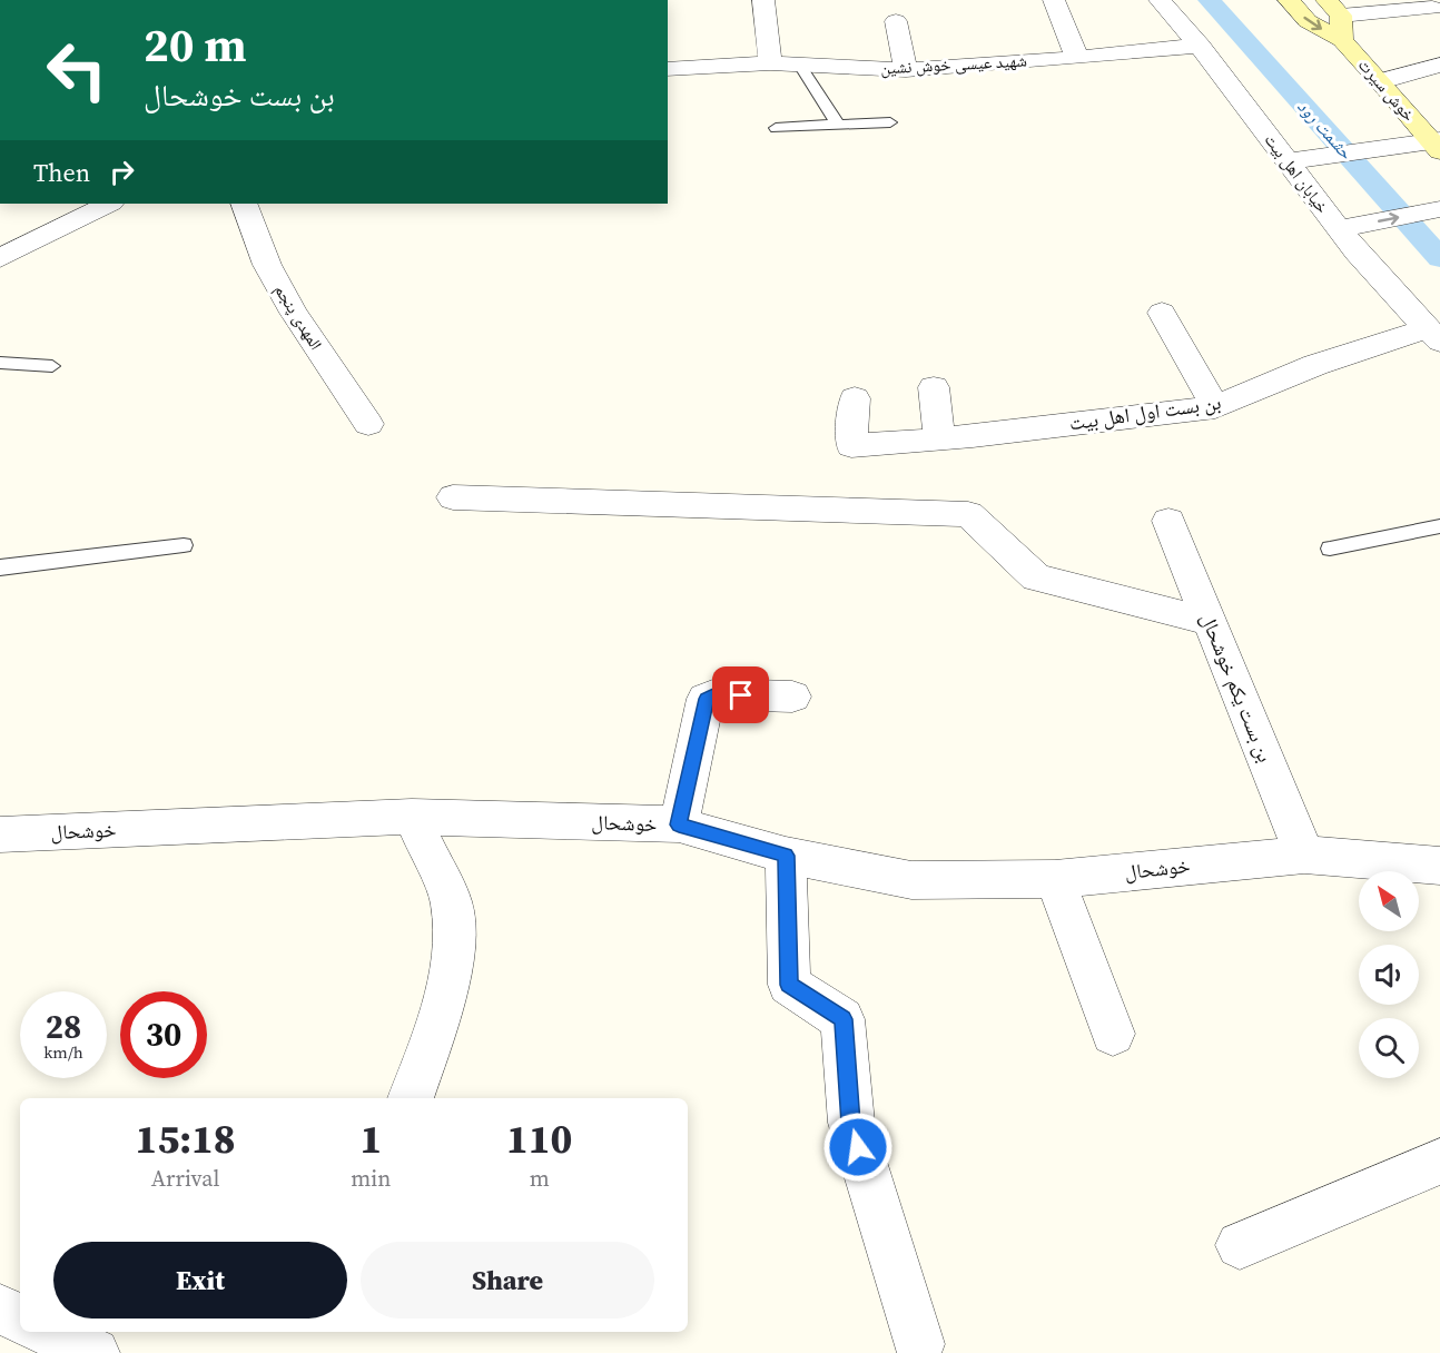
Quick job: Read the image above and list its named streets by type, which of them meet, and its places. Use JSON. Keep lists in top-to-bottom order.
{
  "streets": {
    "main road": ["خوش سیرت"],
    "street": [
      "شهید عیسی خوش نشین",
      "خیابان اهل بیت",
      "المهدی پنجم",
      "بن بست اول اهل بیت",
      "بن بست یکم خوشحال",
      "خوشحال"
    ]
  },
  "crossings": [
    ["شهید عیسی خوش نشین", "خیابان اهل بیت"],
    ["خیابان اهل بیت", "بن بست اول اهل بیت"],
    ["بن بست یکم خوشحال", "خوشحال"]
  ],
  "water": ["حشمت رود"],
  "north": "top left",
  "page": {
    "turn": ["20 m", "بن بست خوشحال"],
    "then": "Then",
    "speed": "28 km/h",
    "limit": "30",
    "eta": [
      "15:18",
      "Arrival",
      "1",
      "min",
      "110",
      "m"
    ],
    "buttons": ["Exit", "Share"]
  }
}
